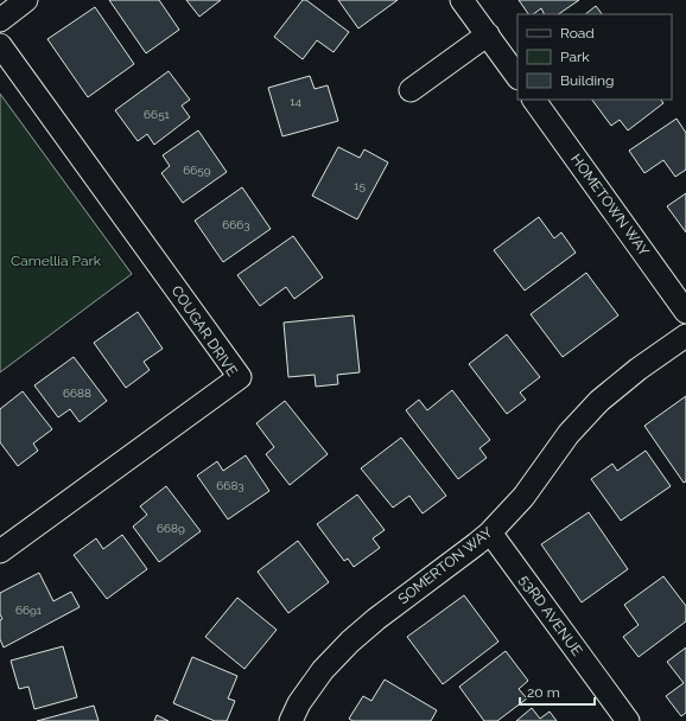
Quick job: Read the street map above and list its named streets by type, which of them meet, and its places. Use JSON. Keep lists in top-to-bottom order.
{
  "streets": {
    "street": [
      "HOMETOWN WAY",
      "COUGAR DRIVE",
      "SOMERTON WAY",
      "53RD AVENUE"
    ]
  },
  "crossings": [
    ["SOMERTON WAY", "53RD AVENUE"]
  ],
  "parks": ["Camellia Park"],
  "house_numbers": [
    "14",
    "6651",
    "6659",
    "15",
    "6663",
    "6688",
    "6683",
    "6689",
    "6691"
  ],
  "legend": ["Road", "Park", "Building"],
  "scale_bar": "20 m"
}
